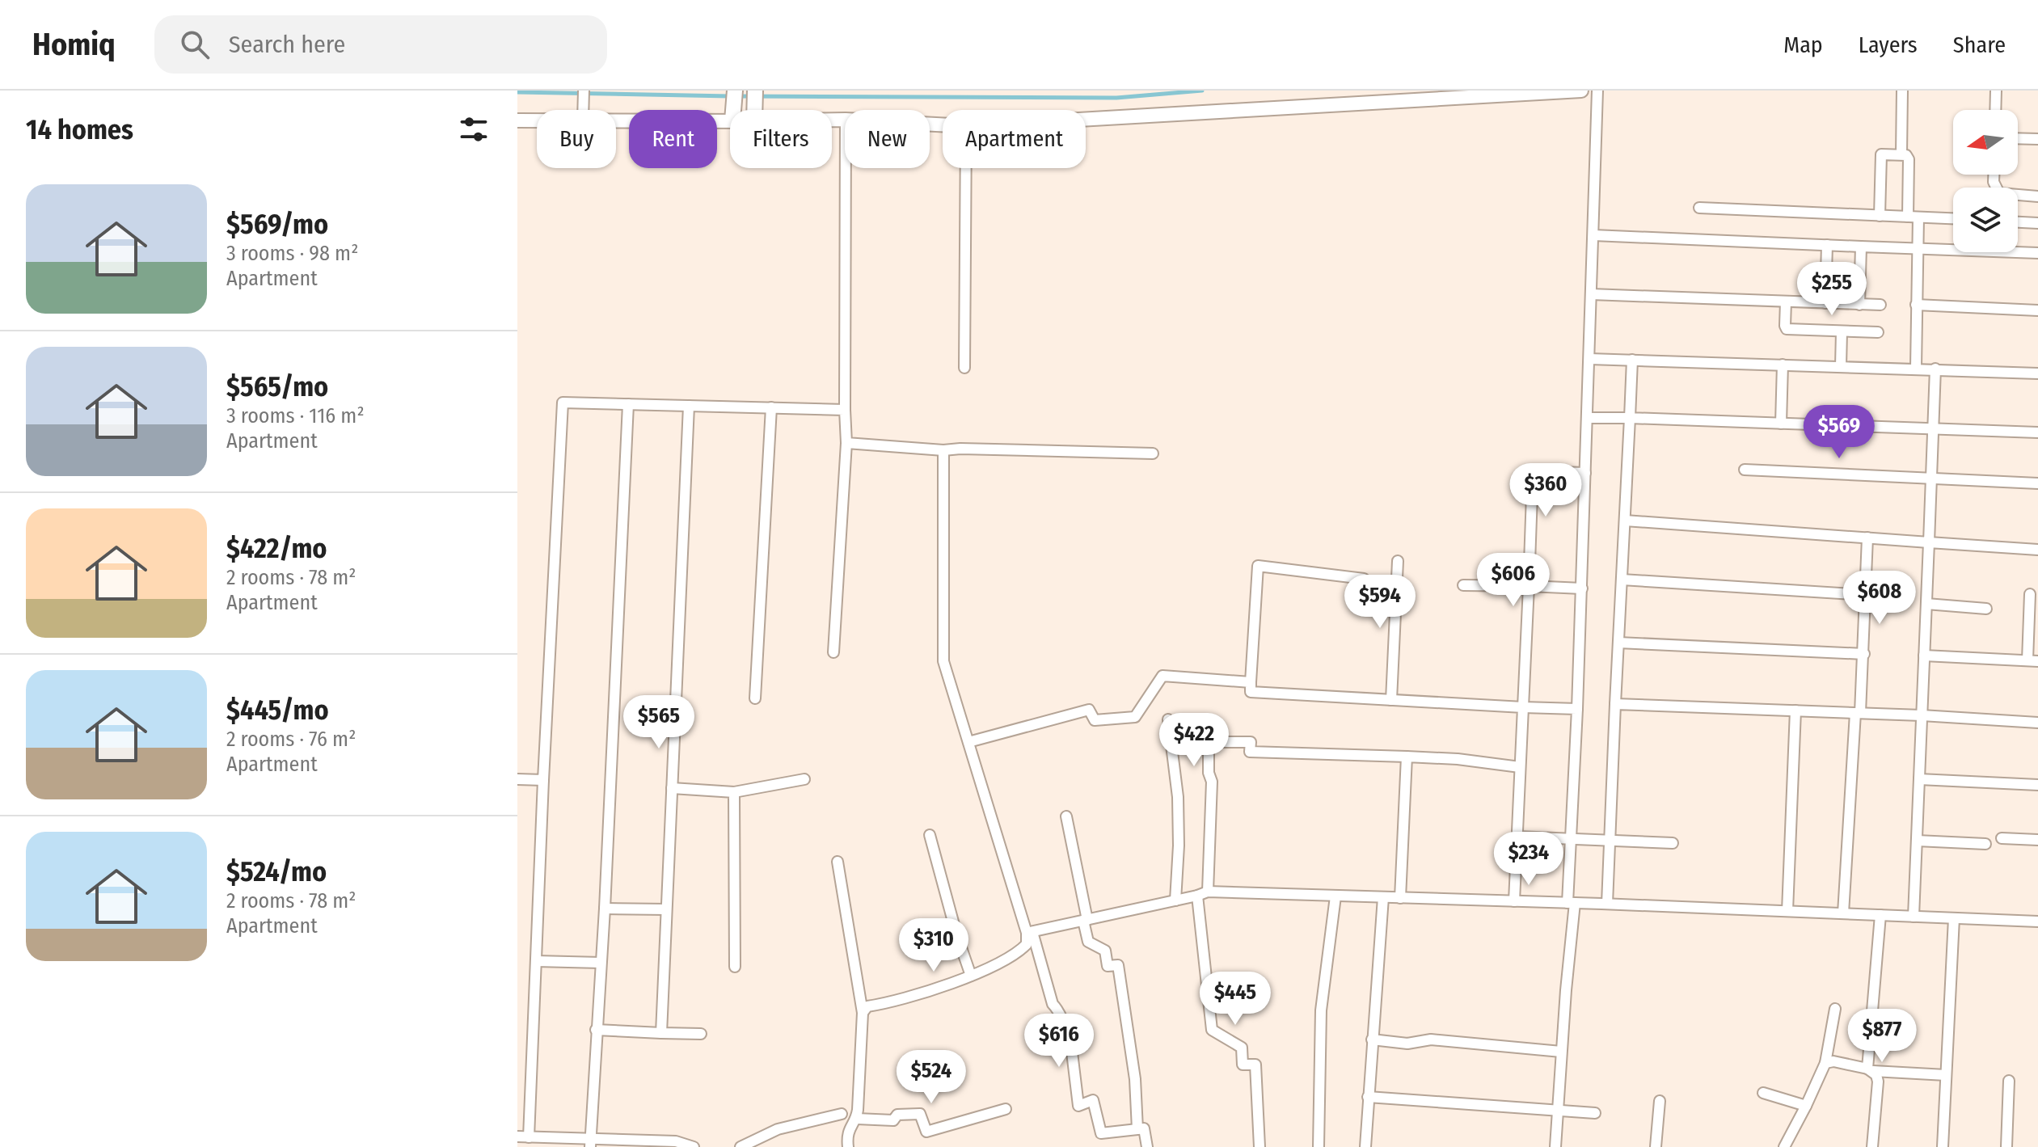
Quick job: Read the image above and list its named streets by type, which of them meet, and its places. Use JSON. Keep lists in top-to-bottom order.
{
  "north": "left",
  "page": {
    "header": "Homiq",
    "search": "Search here",
    "nav": ["Map", "Layers", "Share"],
    "heading": "14 homes",
    "chip": [
      "Buy",
      "Rent",
      "Filters",
      "New",
      "Apartment"
    ],
    "list": [
      {
        "name": "$569/mo",
        "note": "3 rooms · 98 m² · Apartment"
      },
      {
        "name": "$565/mo",
        "note": "3 rooms · 116 m² · Apartment"
      },
      {
        "name": "$422/mo",
        "note": "2 rooms · 78 m² · Apartment"
      },
      {
        "name": "$445/mo",
        "note": "2 rooms · 76 m² · Apartment"
      },
      {
        "name": "$524/mo",
        "note": "2 rooms · 78 m² · Apartment"
      }
    ],
    "price": [
      "$255",
      "$569",
      "$360",
      "$606",
      "$608",
      "$594",
      "$565",
      "$422",
      "$234",
      "$310",
      "$445",
      "$877",
      "$616",
      "$524"
    ]
  }
}
